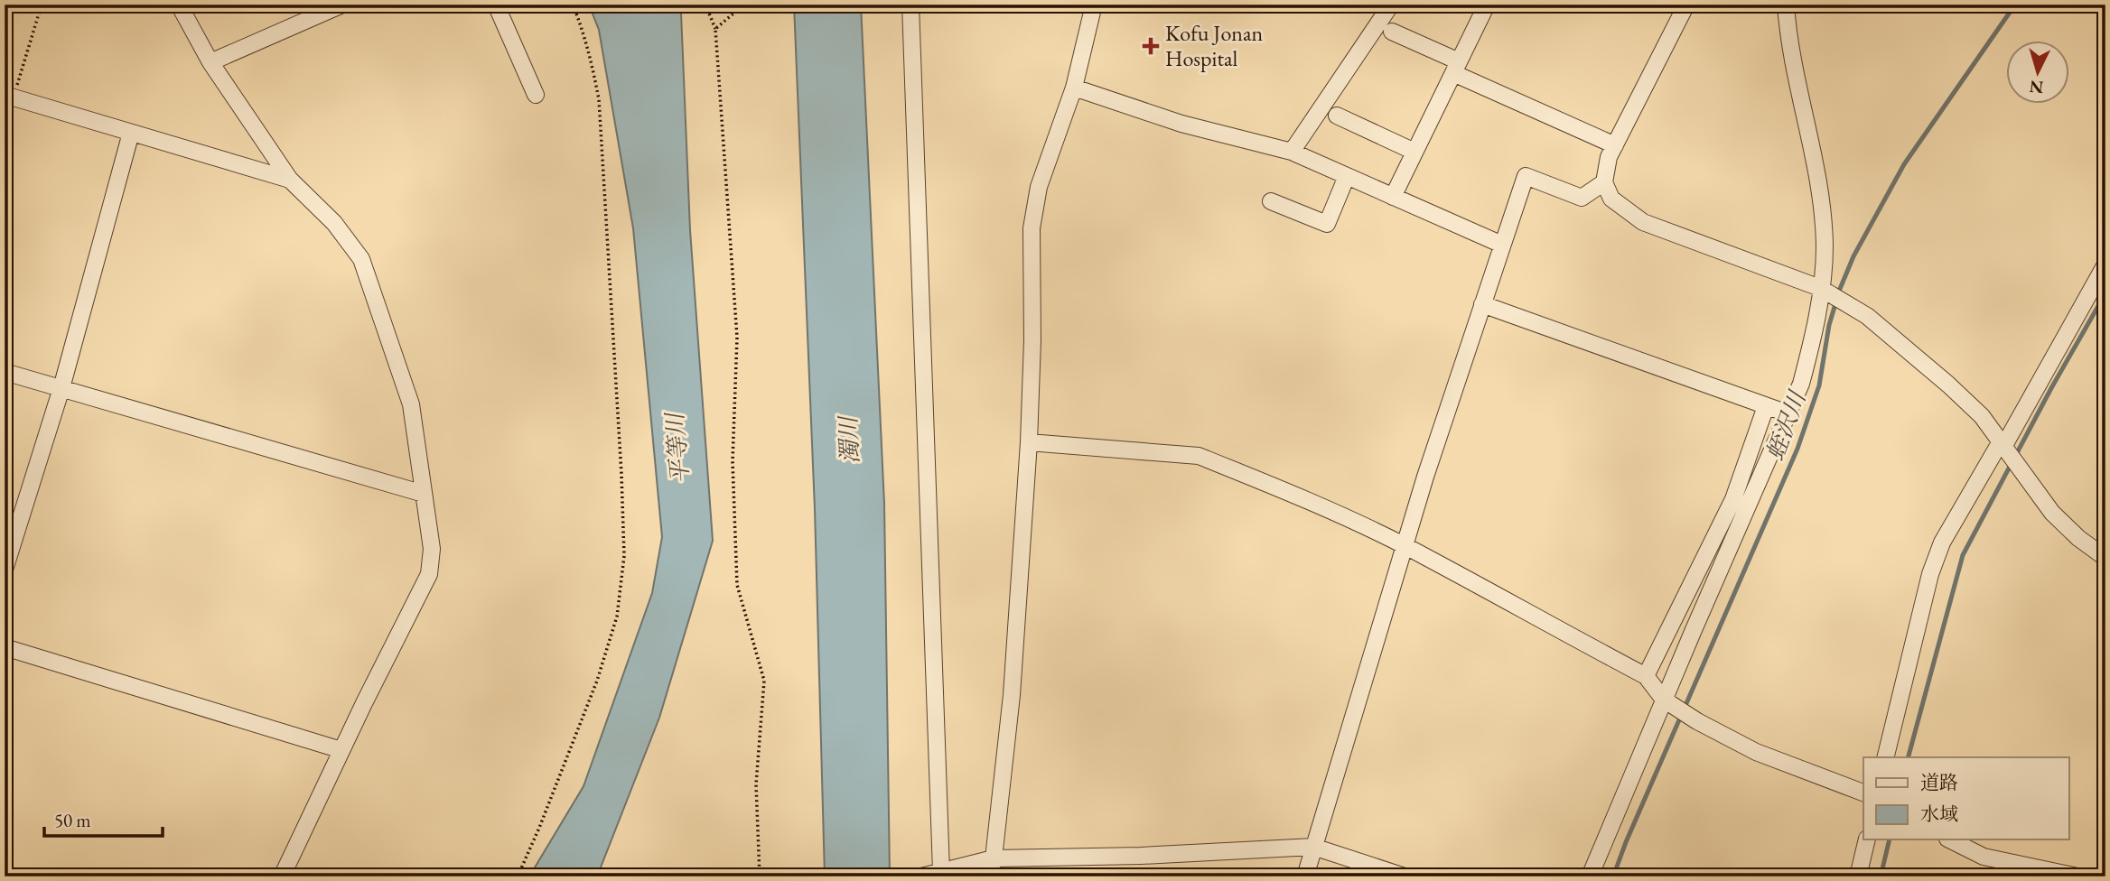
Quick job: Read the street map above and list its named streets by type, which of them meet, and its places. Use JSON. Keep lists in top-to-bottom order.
{
  "water": ["蛭沢川", "濁川", "平等川"],
  "places": {
    "health": ["Kofu Jonan Hospital"]
  },
  "legend": ["道路", "水域"],
  "scale_bar": "50 m",
  "north": "bottom"
}
